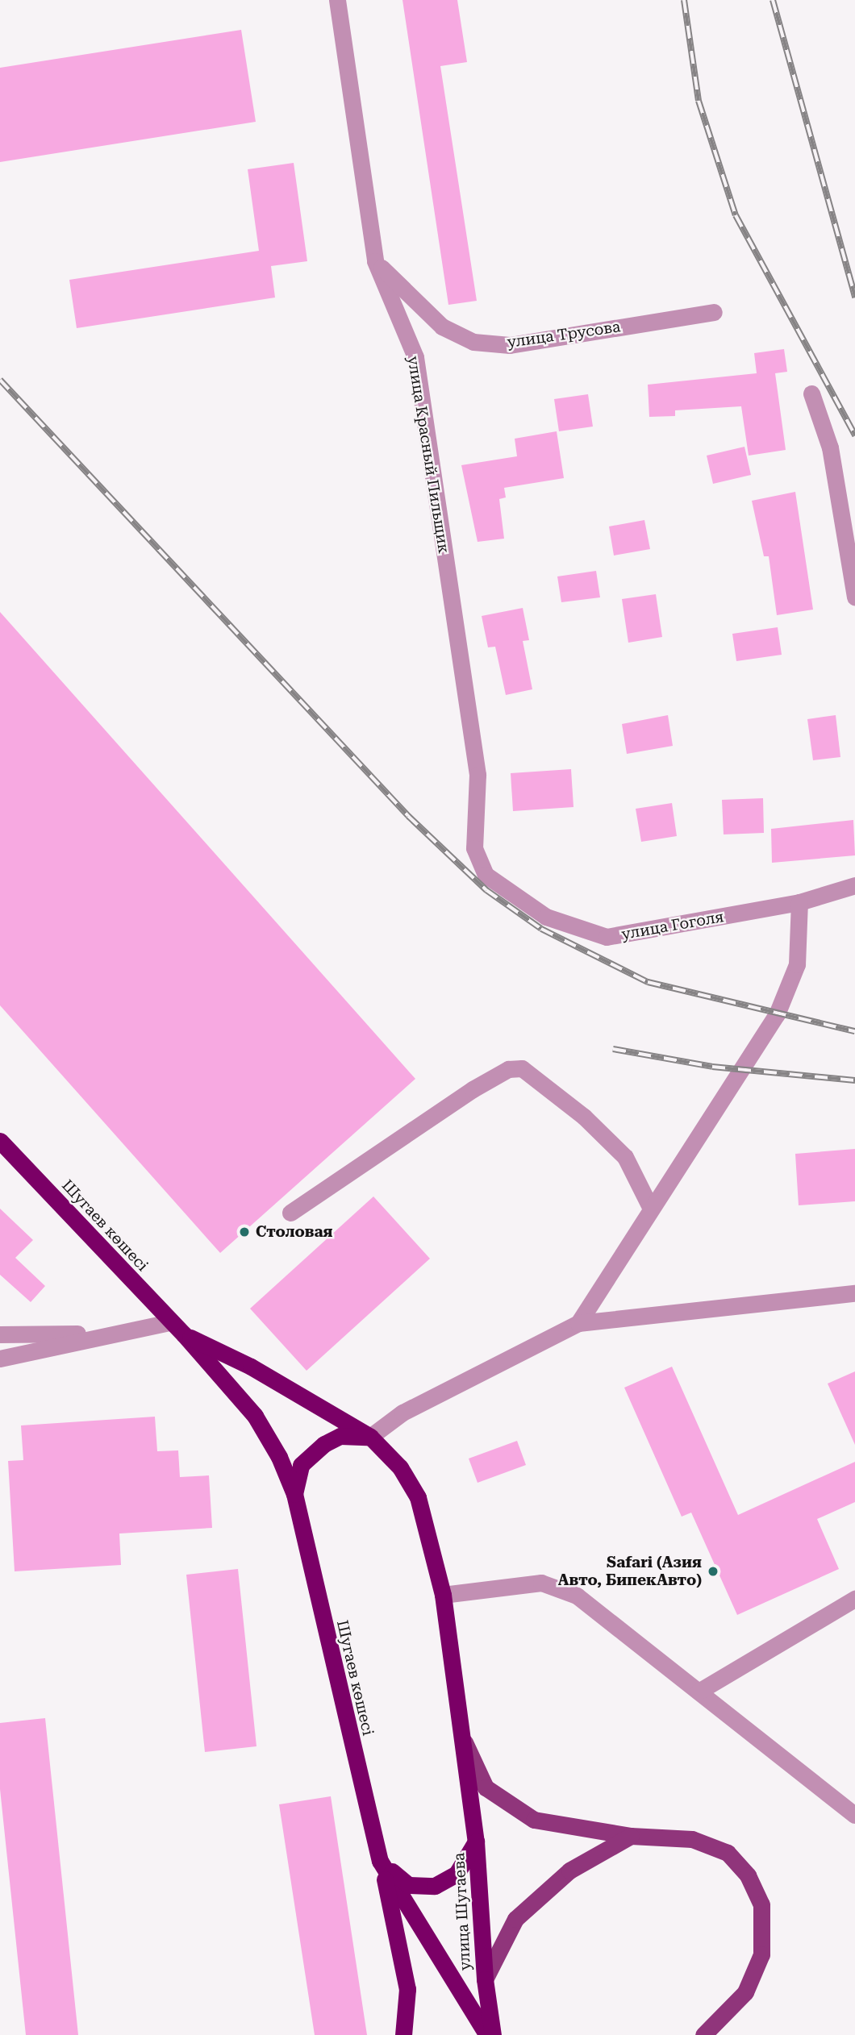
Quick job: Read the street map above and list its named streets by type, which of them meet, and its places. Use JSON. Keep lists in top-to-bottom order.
{
  "streets": {
    "highway": ["Шугаев көшесі", "улица Шугаева"],
    "street": ["улица Трусова", "улица Красный Пильщик", "улица Гоголя"]
  },
  "crossings": [
    ["улица Трусова", "улица Красный Пильщик"],
    ["улица Красный Пильщик", "улица Гоголя"],
    ["Шугаев көшесі", "улица Шугаева"]
  ],
  "places": ["Столовая", "Safari (Азия Авто, БипекАвто)"]
}
